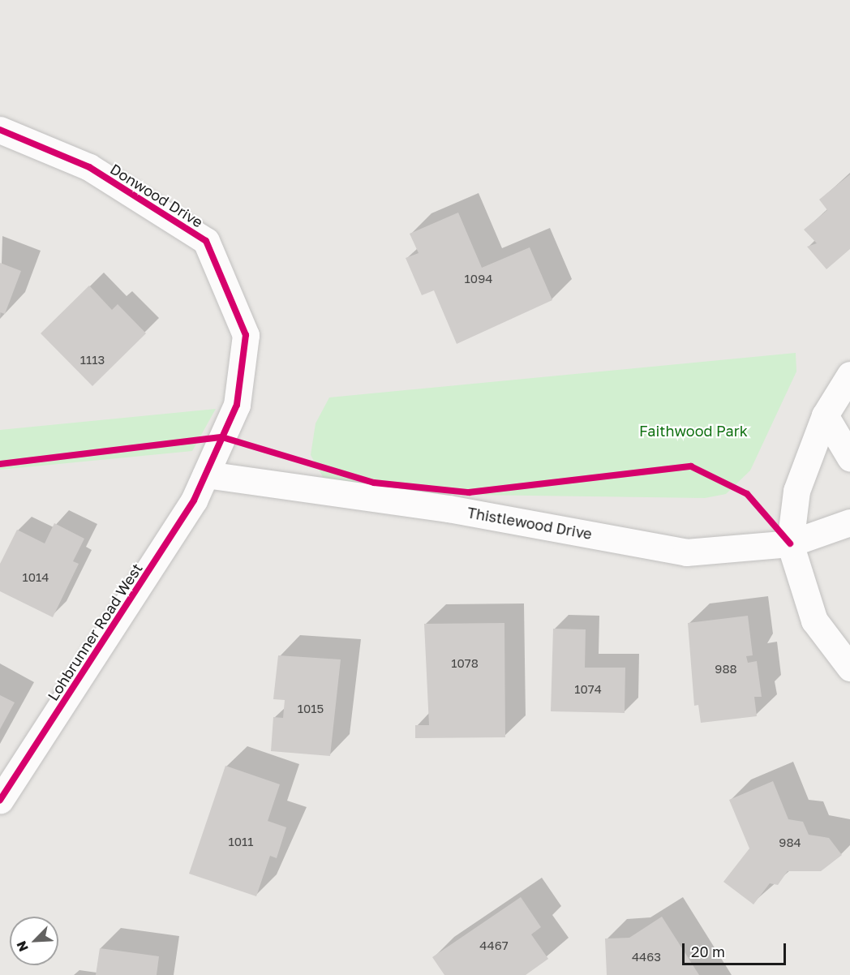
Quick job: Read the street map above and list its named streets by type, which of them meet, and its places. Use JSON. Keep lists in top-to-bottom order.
{
  "streets": {
    "street": ["Donwood Drive", "Thistlewood Drive", "Lohbrunner Road West"]
  },
  "crossings": [
    ["Donwood Drive", "Thistlewood Drive"],
    ["Donwood Drive", "Lohbrunner Road West"],
    ["Thistlewood Drive", "Lohbrunner Road West"]
  ],
  "parks": ["Faithwood Park"],
  "house_numbers": [
    "1094",
    "1113",
    "1014",
    "1078",
    "988",
    "1074",
    "1015",
    "1011",
    "984",
    "4467",
    "4463"
  ],
  "scale_bar": "20 m",
  "north": "bottom left"
}
